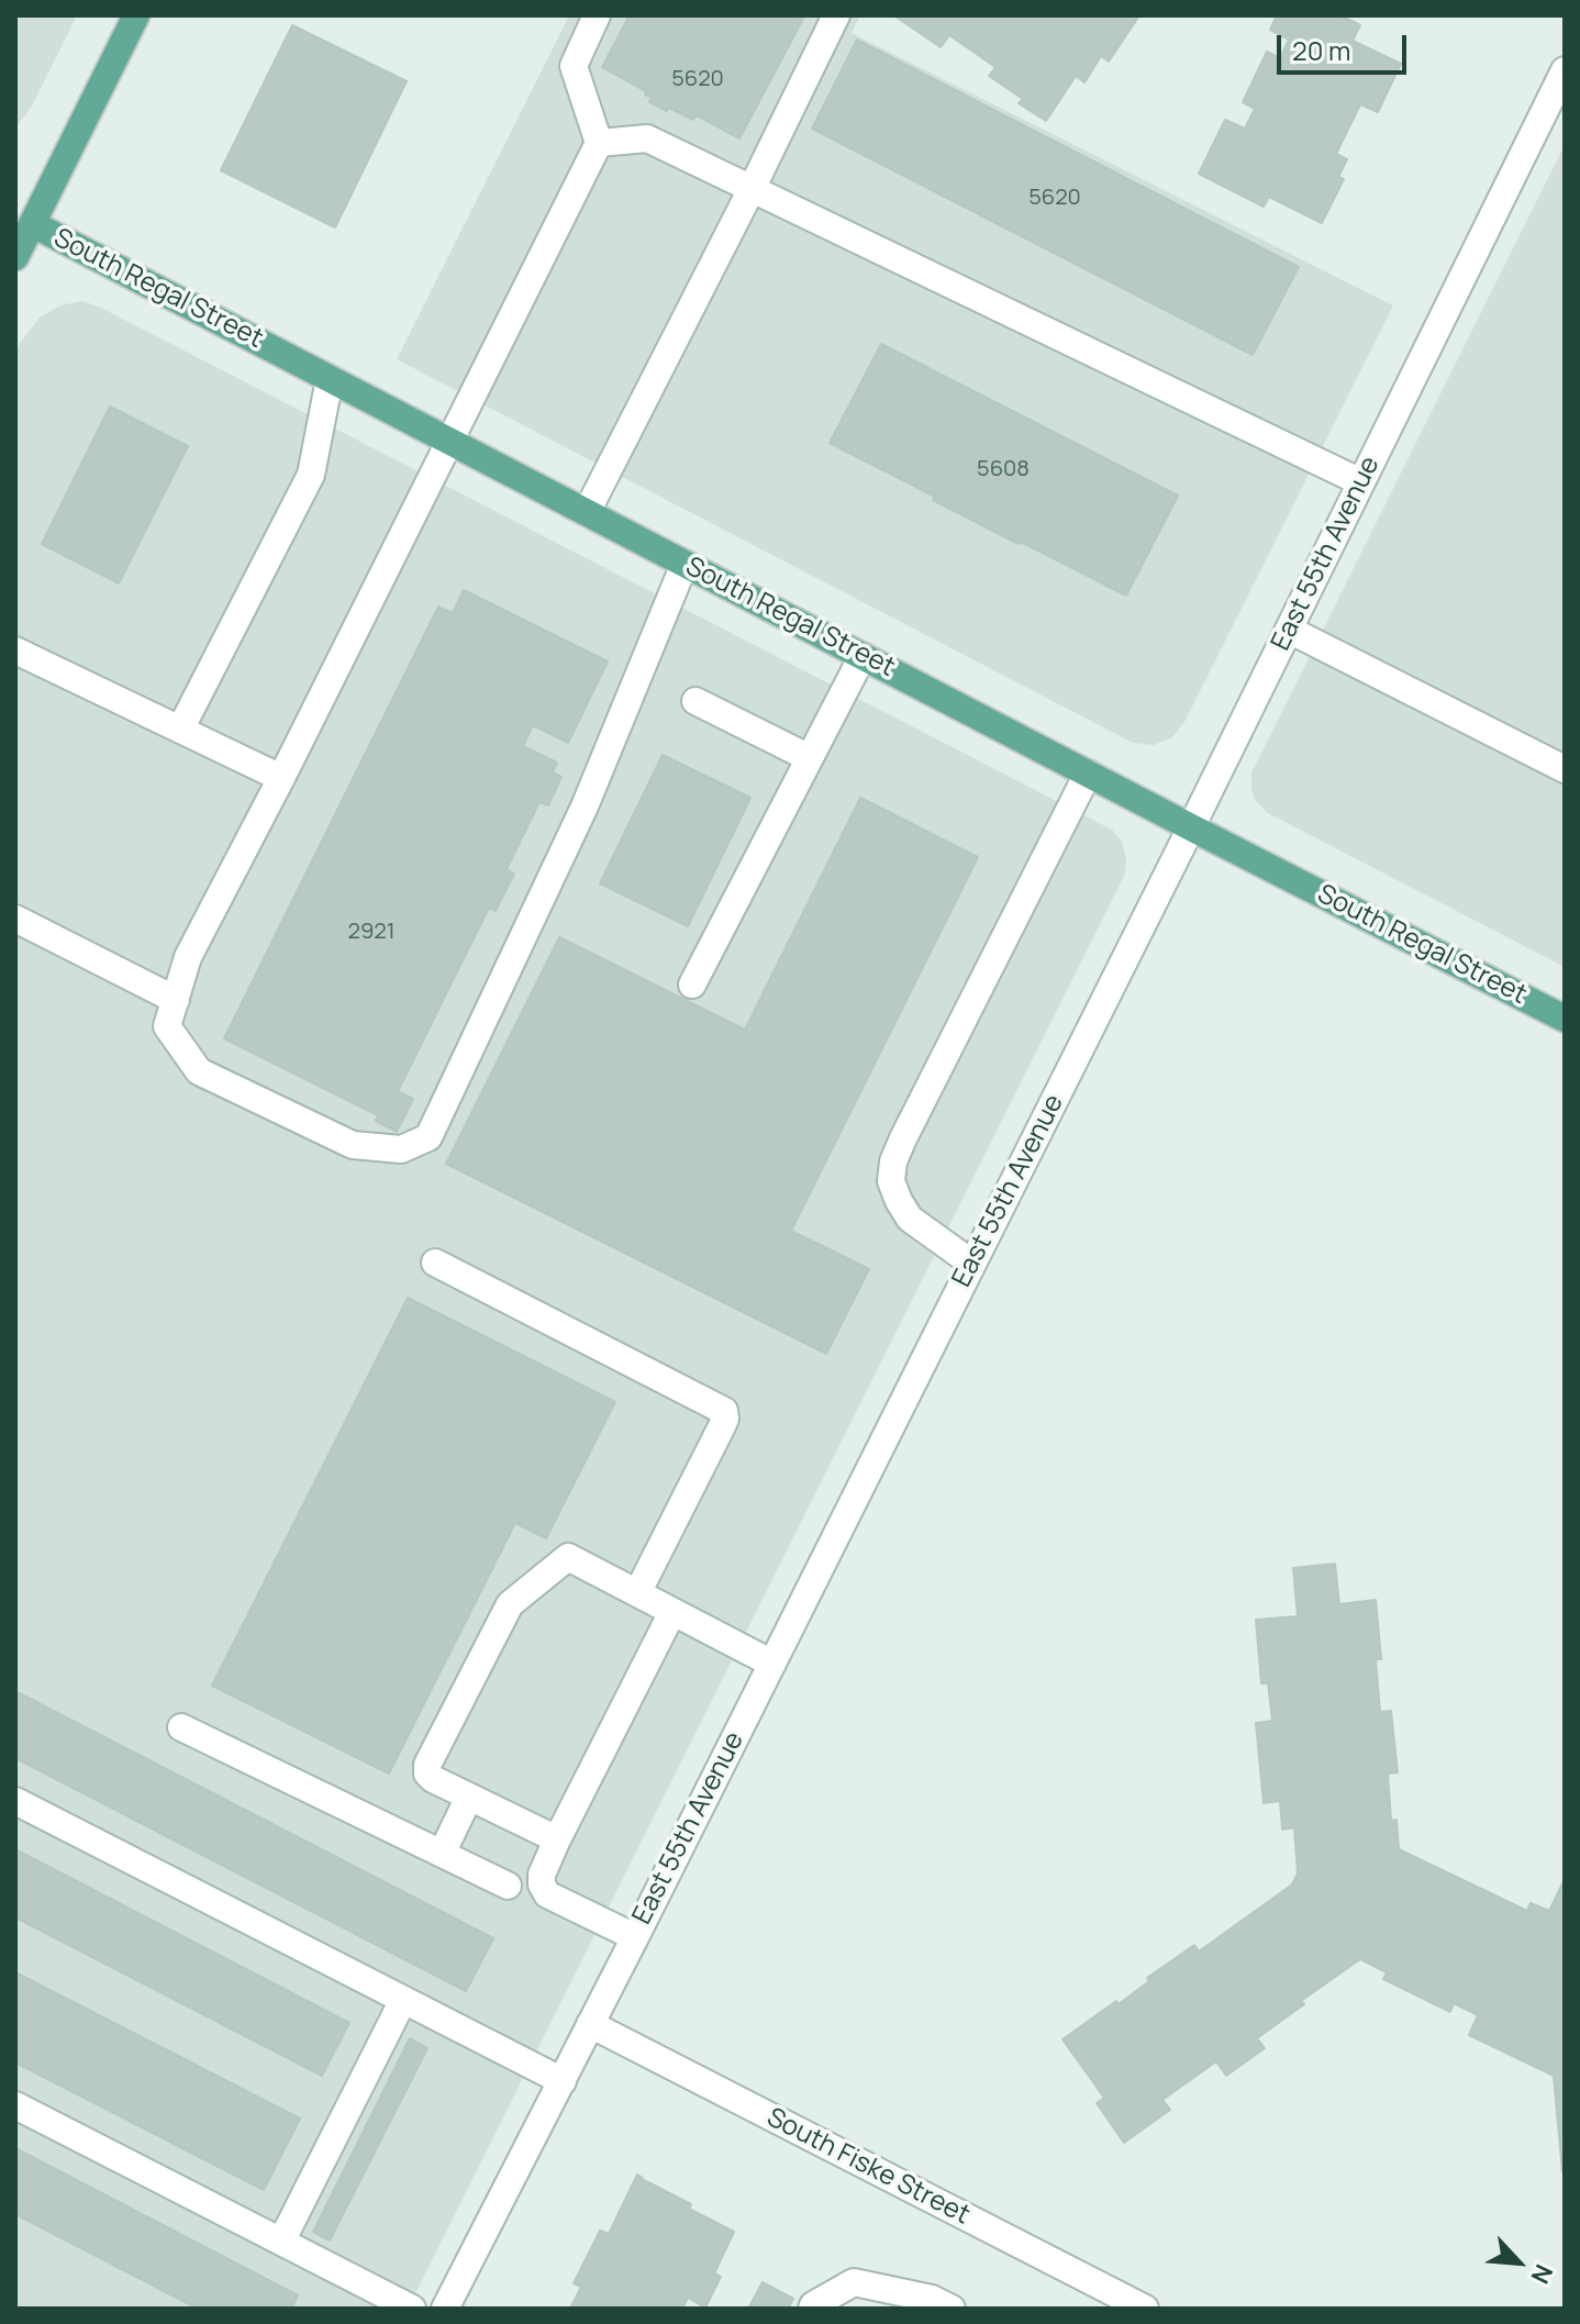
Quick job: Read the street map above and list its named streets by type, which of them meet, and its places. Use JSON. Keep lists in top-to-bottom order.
{
  "streets": {
    "main road": ["South Regal Street"],
    "street": ["East 55th Avenue", "South Fiske Street"]
  },
  "crossings": [
    ["South Regal Street", "East 55th Avenue"],
    ["East 55th Avenue", "South Fiske Street"]
  ],
  "house_numbers": [
    "5620",
    "5620",
    "5608",
    "2921"
  ],
  "scale_bar": "20 m",
  "north": "bottom right"
}
